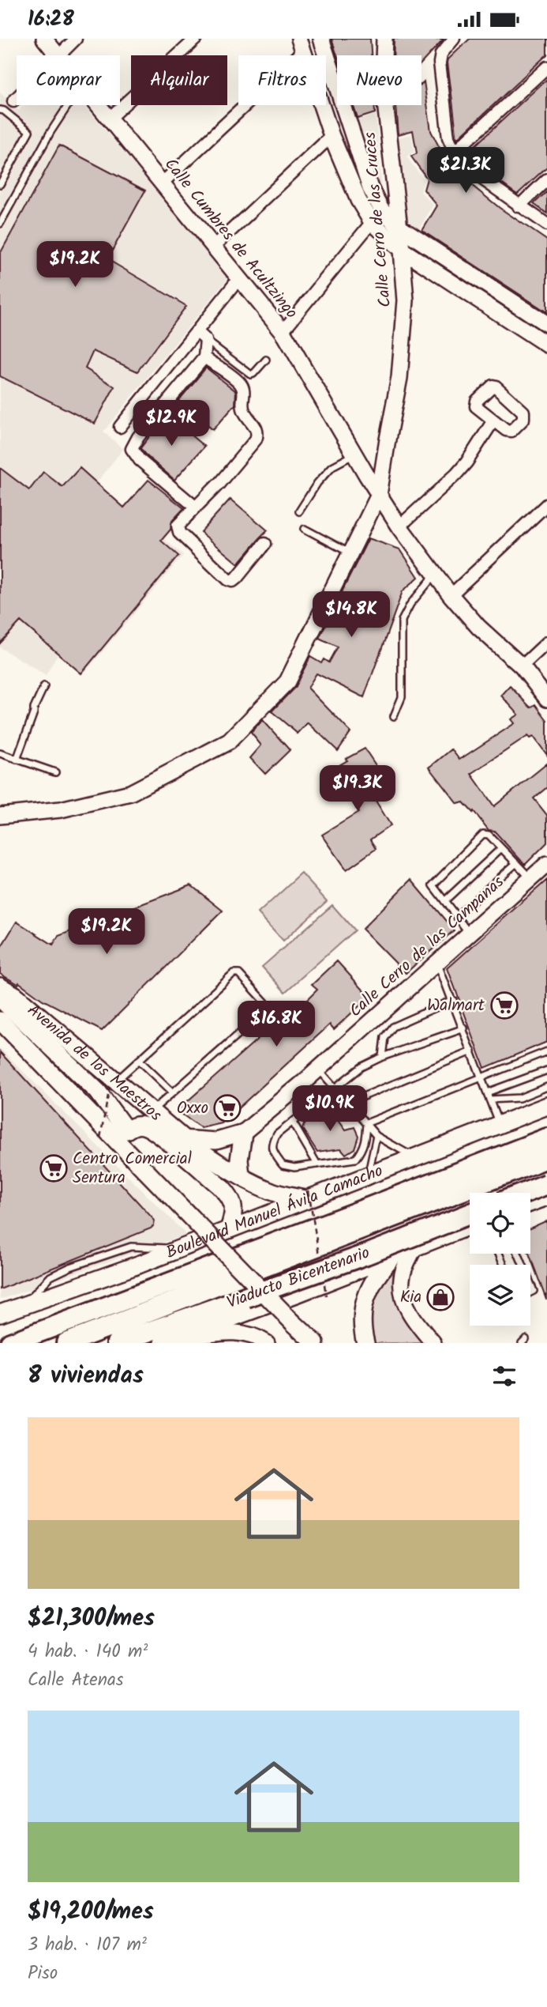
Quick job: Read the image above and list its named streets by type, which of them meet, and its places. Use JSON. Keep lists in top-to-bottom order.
{
  "streets": {
    "highway": ["Boulevard Manuel Ávila Camacho", "Viaducto Bicentenario"],
    "main road": ["Avenida de los Maestros"],
    "street": ["Calle Cerro de las Cruces", "Calle Cumbres de Acultzingo", "Calle Cerro de las Campanas"]
  },
  "crossings": [
    ["Calle Cerro de las Cruces", "Calle Cumbres de Acultzingo"],
    ["Calle Cerro de las Campanas", "Avenida de los Maestros"],
    ["Avenida de los Maestros", "Boulevard Manuel Ávila Camacho"]
  ],
  "places": {
    "supermarket": ["Walmart", "Oxxo", "Centro Comercial Sentura"],
    "shop": ["Kia"]
  },
  "page": {
    "status": "16:28",
    "chip": [
      "Comprar",
      "Alquilar",
      "Filtros",
      "Nuevo"
    ],
    "price": [
      "$21.3K",
      "$19.2K",
      "$12.9K",
      "$14.8K",
      "$19.3K",
      "$19.2K",
      "$16.8K",
      "$10.9K"
    ],
    "heading": "8 viviendas",
    "list": [
      {
        "name": "$21,300/mes",
        "note": "4 hab. · 140 m² · Calle Atenas"
      },
      {
        "name": "$19,200/mes",
        "note": "3 hab. · 107 m² · Piso"
      }
    ]
  }
}
